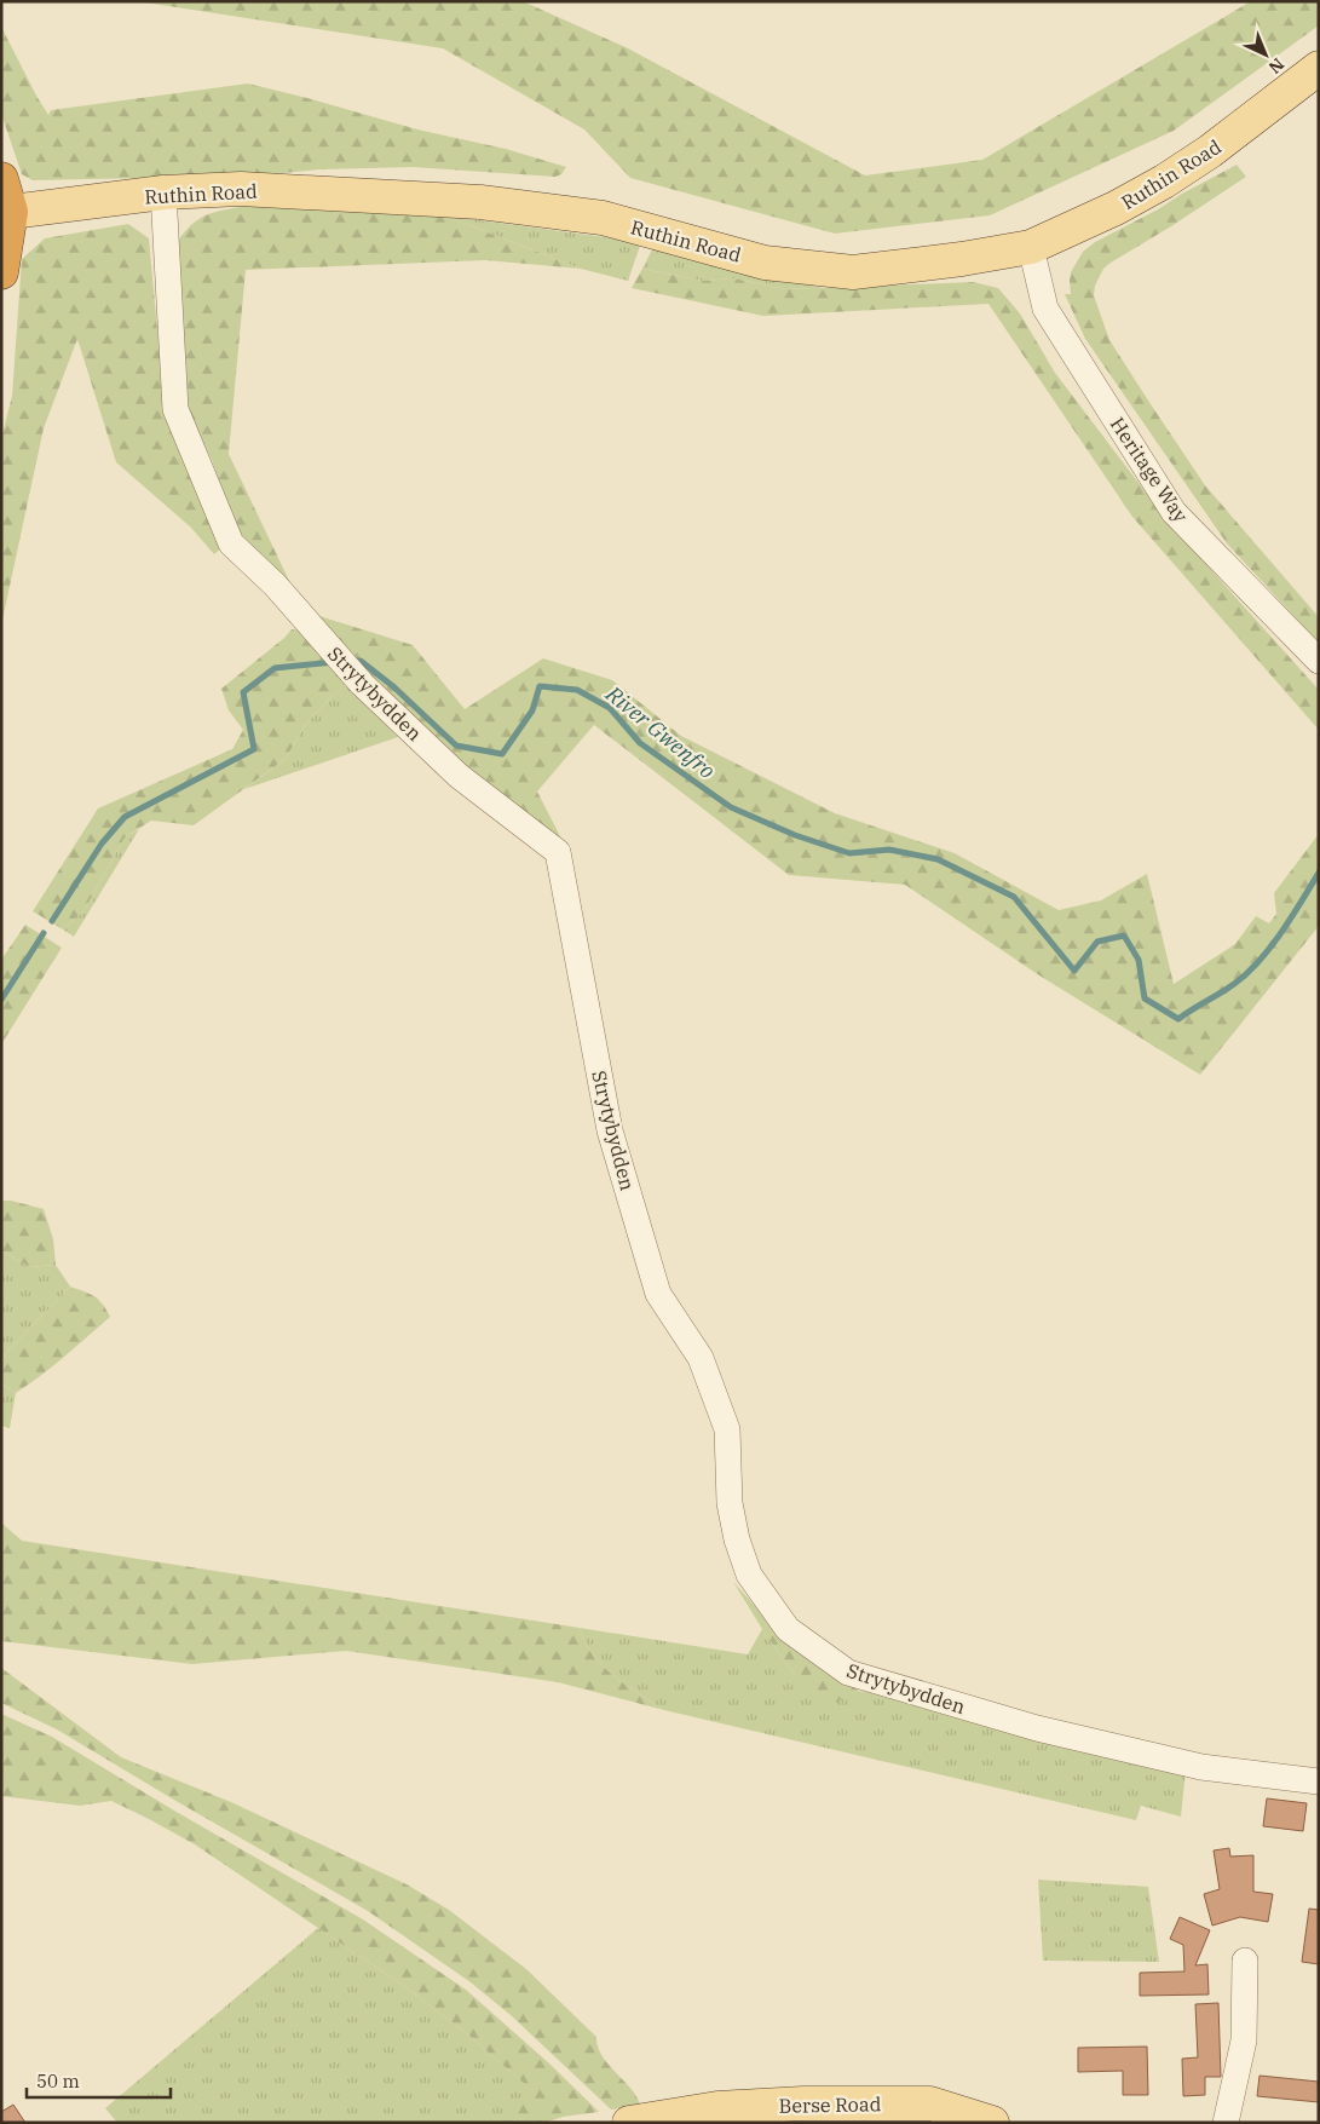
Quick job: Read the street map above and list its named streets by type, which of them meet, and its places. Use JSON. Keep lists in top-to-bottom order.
{
  "streets": {
    "main road": ["Ruthin Road", "Berse Road"],
    "street": ["Heritage Way", "Strytybydden"]
  },
  "crossings": [
    ["Ruthin Road", "Heritage Way"],
    ["Ruthin Road", "Strytybydden"]
  ],
  "water": ["River Gwenfro"],
  "scale_bar": "50 m",
  "north": "bottom right"
}
